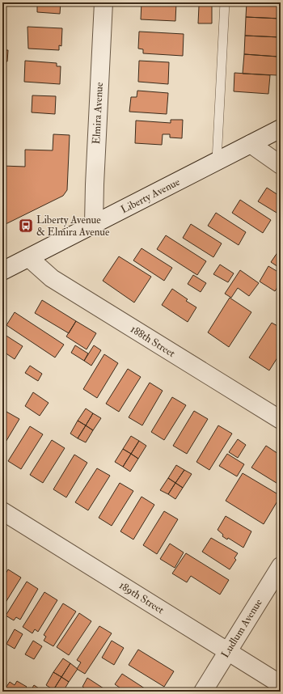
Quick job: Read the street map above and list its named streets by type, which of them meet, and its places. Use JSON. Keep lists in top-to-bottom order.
{
  "streets": {
    "street": [
      "Elmira Avenue",
      "Liberty Avenue",
      "188th Street",
      "189th Street",
      "Ludlum Avenue"
    ]
  },
  "crossings": [
    ["Elmira Avenue", "Liberty Avenue"],
    ["Liberty Avenue", "188th Street"],
    ["189th Street", "Ludlum Avenue"]
  ],
  "places": {
    "bus stop": ["Liberty Avenue & Elmira Avenue"]
  }
}
